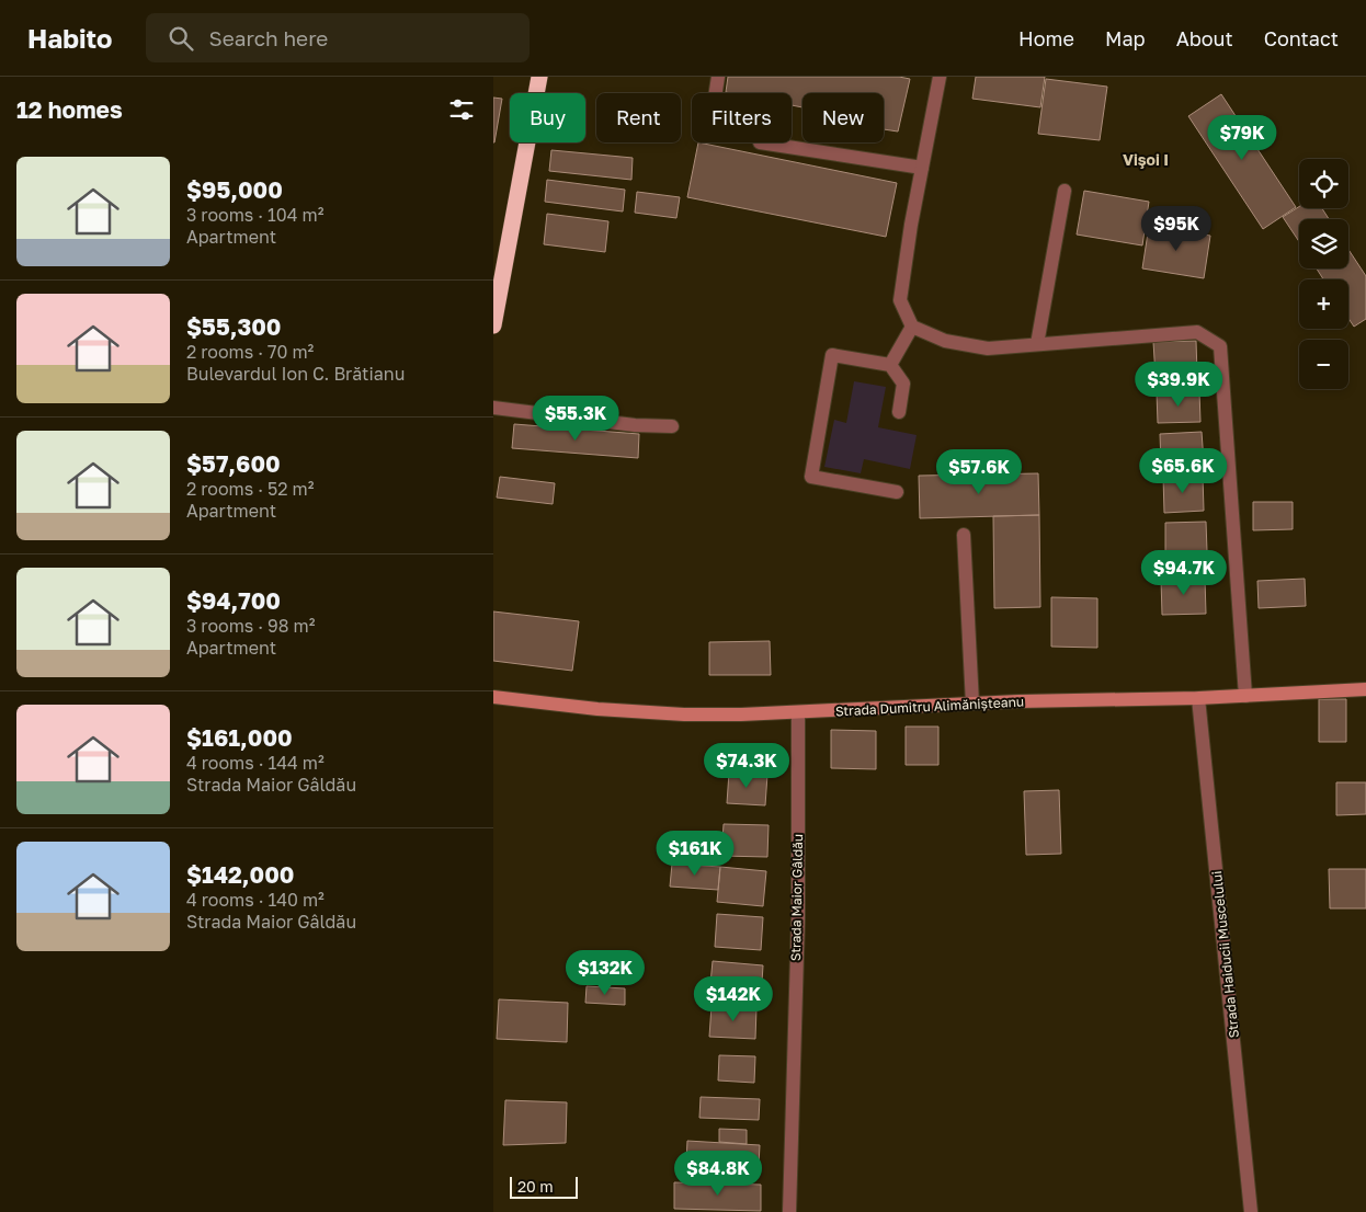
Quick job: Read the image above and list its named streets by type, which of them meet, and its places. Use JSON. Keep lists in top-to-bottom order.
{
  "streets": {
    "street": ["Strada Dumitru Alimănișteanu", "Strada Maior Gâldău", "Strada Haiducii Muscelului"]
  },
  "crossings": [
    ["Strada Dumitru Alimănișteanu", "Strada Maior Gâldău"],
    ["Strada Dumitru Alimănișteanu", "Strada Haiducii Muscelului"]
  ],
  "districts": ["Vişoi I"],
  "scale_bar": "20 m",
  "page": {
    "header": "Habito",
    "search": "Search here",
    "nav": [
      "Home",
      "Map",
      "About",
      "Contact"
    ],
    "heading": "12 homes",
    "chip": [
      "Buy",
      "Rent",
      "Filters",
      "New"
    ],
    "price": [
      "$79K",
      "$95K",
      "$39.9K",
      "$55.3K",
      "$65.6K",
      "$57.6K",
      "$94.7K",
      "$74.3K",
      "$161K",
      "$132K",
      "$142K",
      "$84.8K"
    ],
    "list": [
      {
        "name": "$95,000",
        "note": "3 rooms · 104 m² · Apartment"
      },
      {
        "name": "$55,300",
        "note": "2 rooms · 70 m² · Bulevardul Ion C. Brătianu"
      },
      {
        "name": "$57,600",
        "note": "2 rooms · 52 m² · Apartment"
      },
      {
        "name": "$94,700",
        "note": "3 rooms · 98 m² · Apartment"
      },
      {
        "name": "$161,000",
        "note": "4 rooms · 144 m² · Strada Maior Gâldău"
      },
      {
        "name": "$142,000",
        "note": "4 rooms · 140 m² · Strada Maior Gâldău"
      }
    ],
    "map_buttons": ["+", "−"],
    "scale": "20 m"
  }
}
